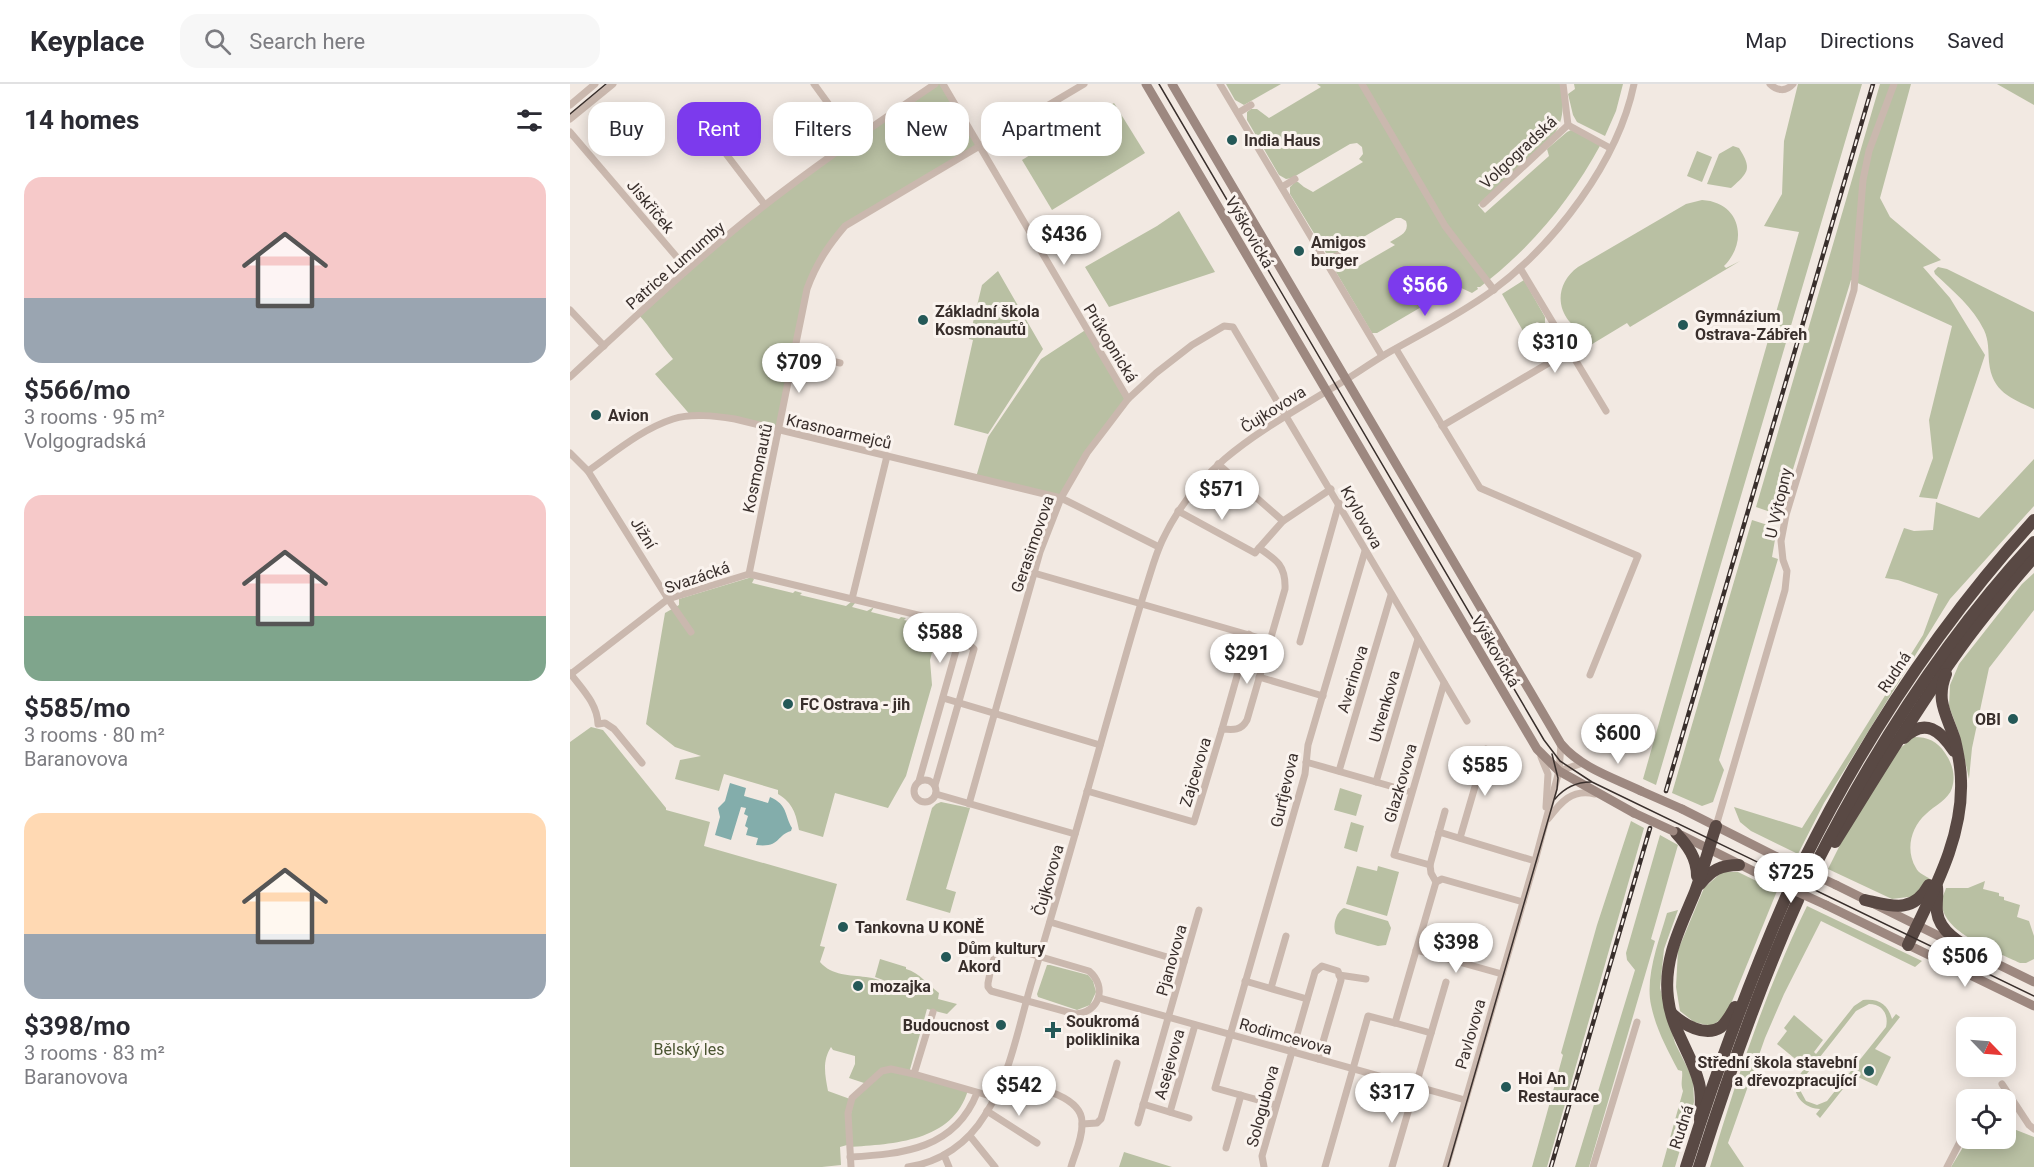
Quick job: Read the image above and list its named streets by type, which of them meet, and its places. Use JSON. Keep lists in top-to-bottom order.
{
  "streets": {
    "highway": ["Rudná"],
    "street": [
      "Volgogradská",
      "Jiskřiček",
      "Výškovická",
      "Patrice Lumumby",
      "Průkopnická",
      "Čujkovova",
      "Krasnoarmejců",
      "Kosmonautů",
      "U Výtopny",
      "Krylovova",
      "Jižní",
      "Gerasimovova",
      "Svazácká",
      "Averinova",
      "Utvenkova",
      "Zajcevova",
      "Glazkovova",
      "Gurťjevova",
      "Pjanovova",
      "Pavlovova",
      "Rodimcevova",
      "Asejevova",
      "Sologubova"
    ]
  },
  "crossings": [
    ["Jiskřiček", "Patrice Lumumby"],
    ["Výškovická", "Čujkovova"],
    ["Výškovická", "U Výtopny"],
    ["Výškovická", "Pavlovova"],
    ["Průkopnická", "Kosmonautů"],
    ["Průkopnická", "Gerasimovova"],
    ["Čujkovova", "Krasnoarmejců"],
    ["Čujkovova", "Krylovova"],
    ["Čujkovova", "Gerasimovova"],
    ["Čujkovova", "Svazácká"],
    ["Čujkovova", "Zajcevova"],
    ["Krasnoarmejců", "Kosmonautů"],
    ["Krasnoarmejců", "Jižní"],
    ["Krasnoarmejců", "Gerasimovova"],
    ["Kosmonautů", "Svazácká"],
    ["Krylovova", "Gerasimovova"],
    ["Krylovova", "Averinova"],
    ["Krylovova", "Utvenkova"],
    ["Krylovova", "Glazkovova"],
    ["Krylovova", "Gurťjevova"],
    ["Jižní", "Svazácká"],
    ["Gurťjevova", "Rodimcevova"],
    ["Pjanovova", "Rodimcevova"],
    ["Pjanovova", "Asejevova"],
    ["Pavlovova", "Rodimcevova"],
    ["Rodimcevova", "Asejevova"],
    ["Rodimcevova", "Sologubova"]
  ],
  "parks": ["Bělský les"],
  "places": {
    "other": [
      "India Haus",
      "Amigos burger",
      "Základní škola Kosmonautů",
      "Gymnázium Ostrava-Zábřeh",
      "Avion",
      "FC Ostrava - jih",
      "OBI",
      "Tankovna U KONĚ",
      "Dům kultury Akord",
      "mozajka",
      "Budoucnost",
      "Střední škola stavební a dřevozpracující",
      "Hoi An Restaurace"
    ],
    "health": ["Soukromá poliklinika"]
  },
  "north": "bottom right",
  "page": {
    "header": "Keyplace",
    "search": "Search here",
    "nav": ["Map", "Directions", "Saved"],
    "heading": "14 homes",
    "chip": [
      "Buy",
      "Rent",
      "Filters",
      "New",
      "Apartment"
    ],
    "list": [
      {
        "name": "$566/mo",
        "note": "3 rooms · 95 m² · Volgogradská"
      },
      {
        "name": "$585/mo",
        "note": "3 rooms · 80 m² · Baranovova"
      },
      {
        "name": "$398/mo",
        "note": "3 rooms · 83 m² · Baranovova"
      }
    ],
    "price": [
      "$436",
      "$566",
      "$310",
      "$709",
      "$571",
      "$588",
      "$291",
      "$600",
      "$585",
      "$725",
      "$398",
      "$506",
      "$542",
      "$317"
    ]
  }
}
